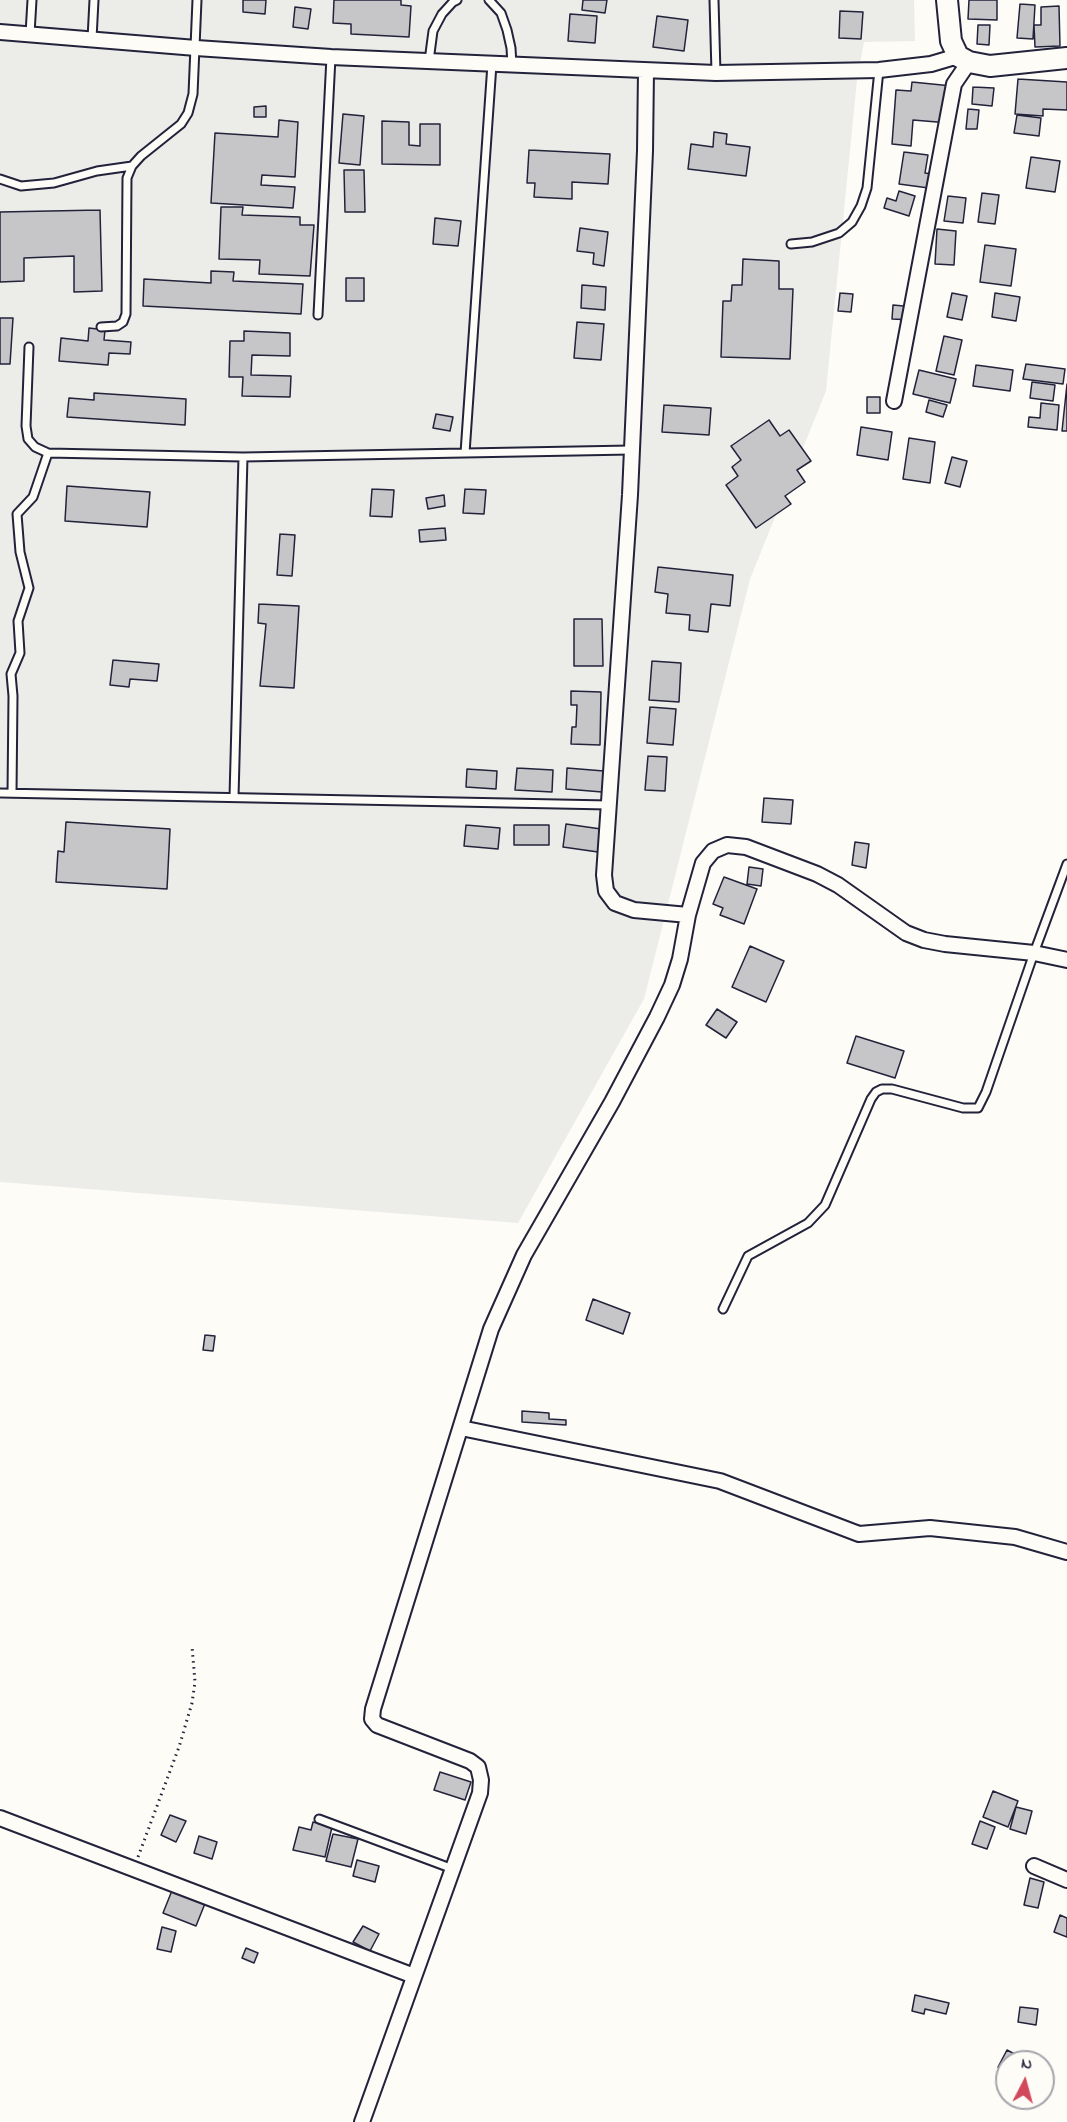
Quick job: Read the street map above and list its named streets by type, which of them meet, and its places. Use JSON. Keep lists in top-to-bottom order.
{
  "north": "top"
}
